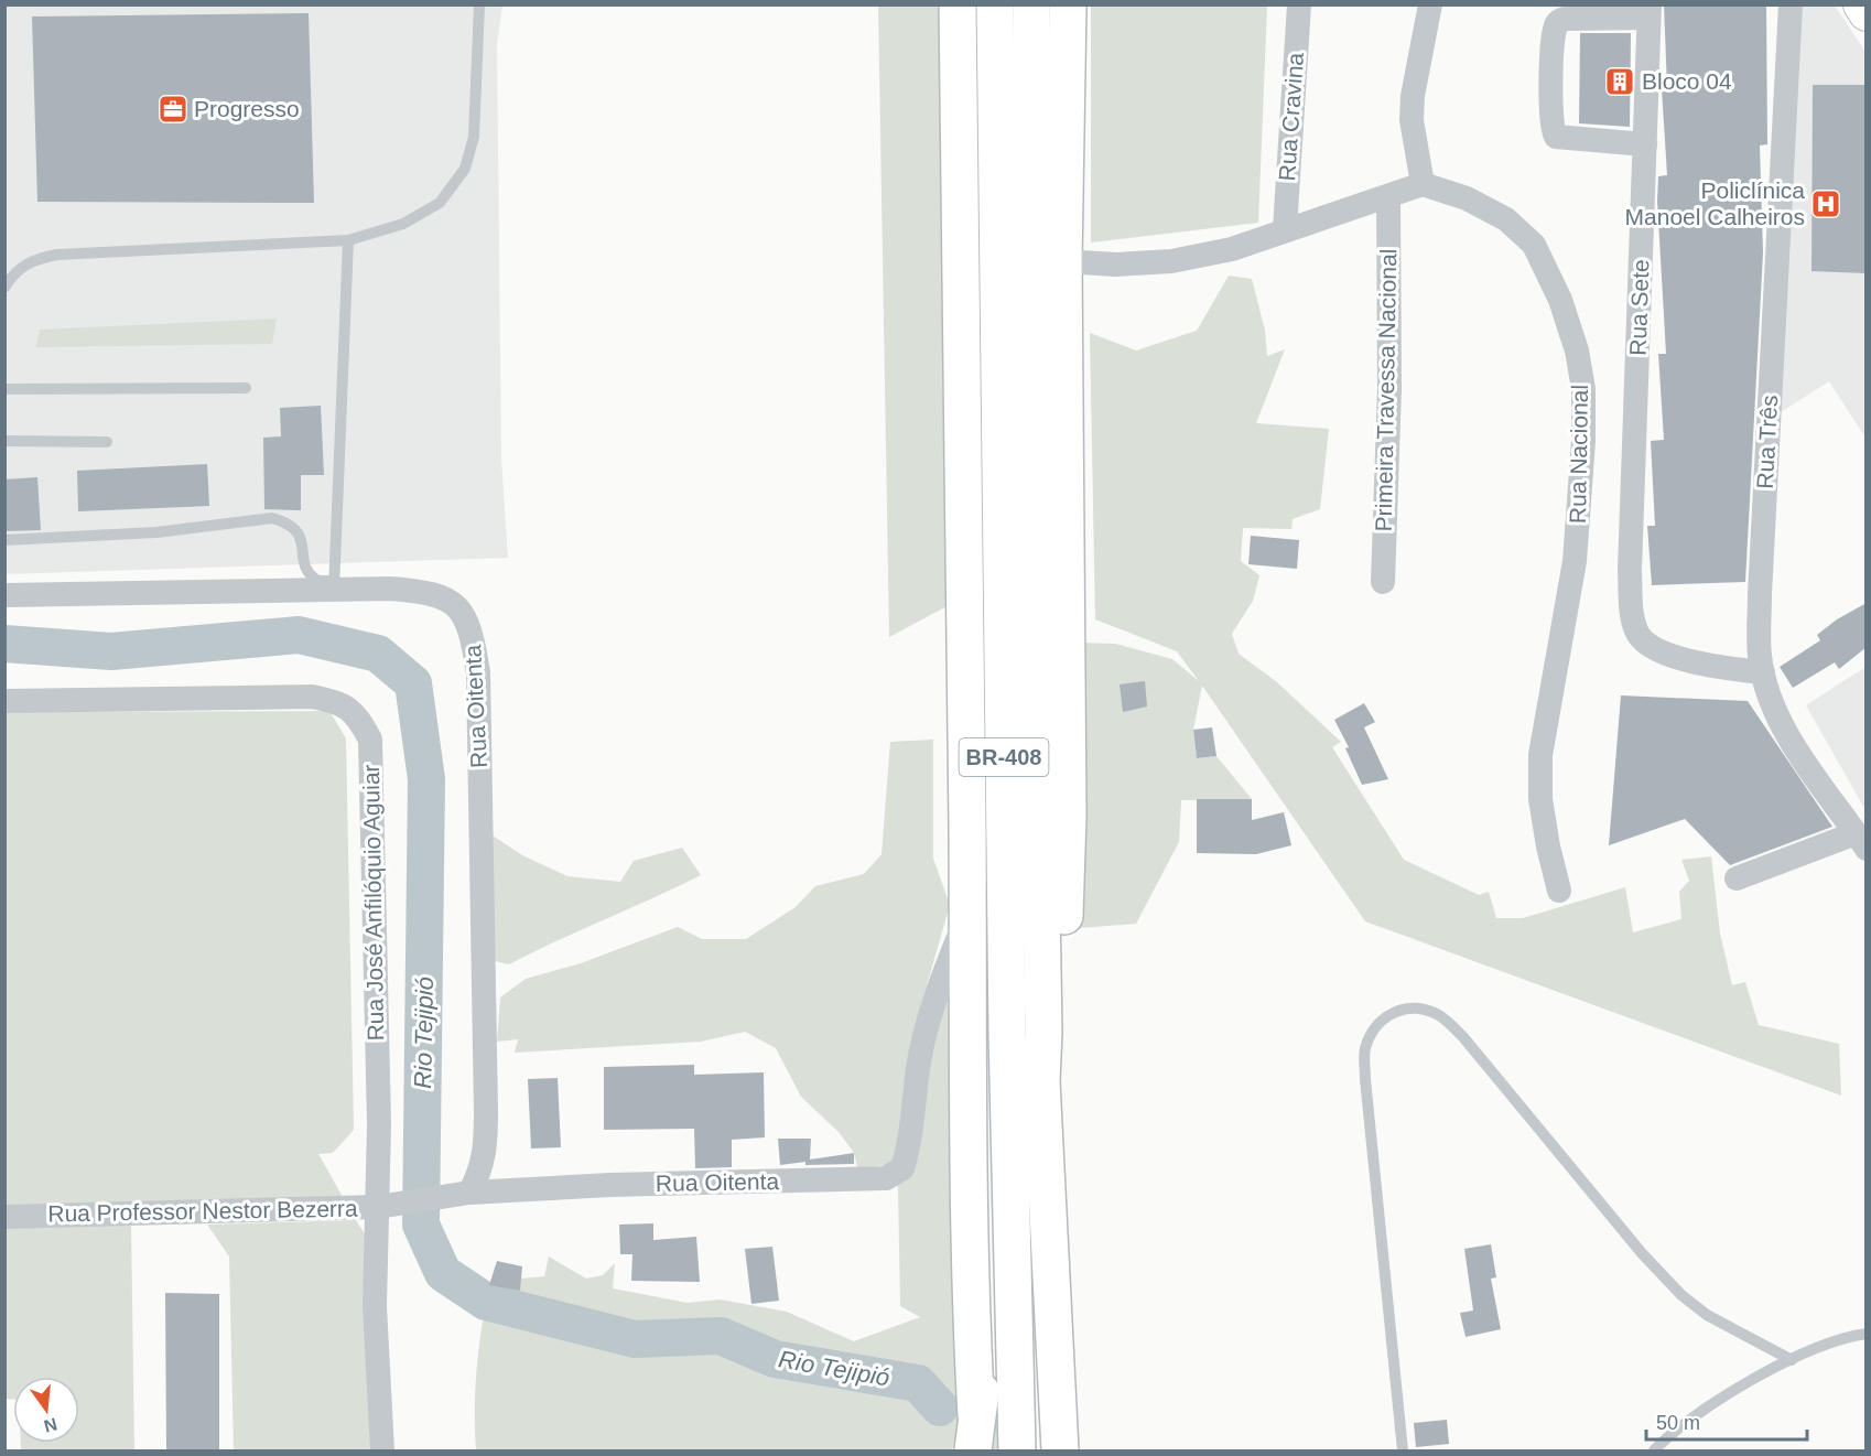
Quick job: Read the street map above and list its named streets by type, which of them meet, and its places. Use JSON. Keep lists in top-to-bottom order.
{
  "streets": {
    "highway": ["BR-408"],
    "street": [
      "Rua Cravina",
      "Rua Sete",
      "Primeira Travessa Nacional",
      "Rua Três",
      "Rua Nacional",
      "Rua Oitenta",
      "Rua José Anfilóquio Aguiar",
      "Rua Professor Nestor Bezerra"
    ]
  },
  "crossings": [
    ["Rua Sete", "Rua Três"],
    ["Rua Oitenta", "Rua Professor Nestor Bezerra"],
    ["Rua José Anfilóquio Aguiar", "Rua Professor Nestor Bezerra"]
  ],
  "water": ["Rio Tejipió"],
  "places": {
    "building": ["Bloco 04"],
    "office": ["Progresso"],
    "hospital": ["Policlínica Manoel Calheiros"]
  },
  "scale_bar": "50 m",
  "north": "bottom"
}
